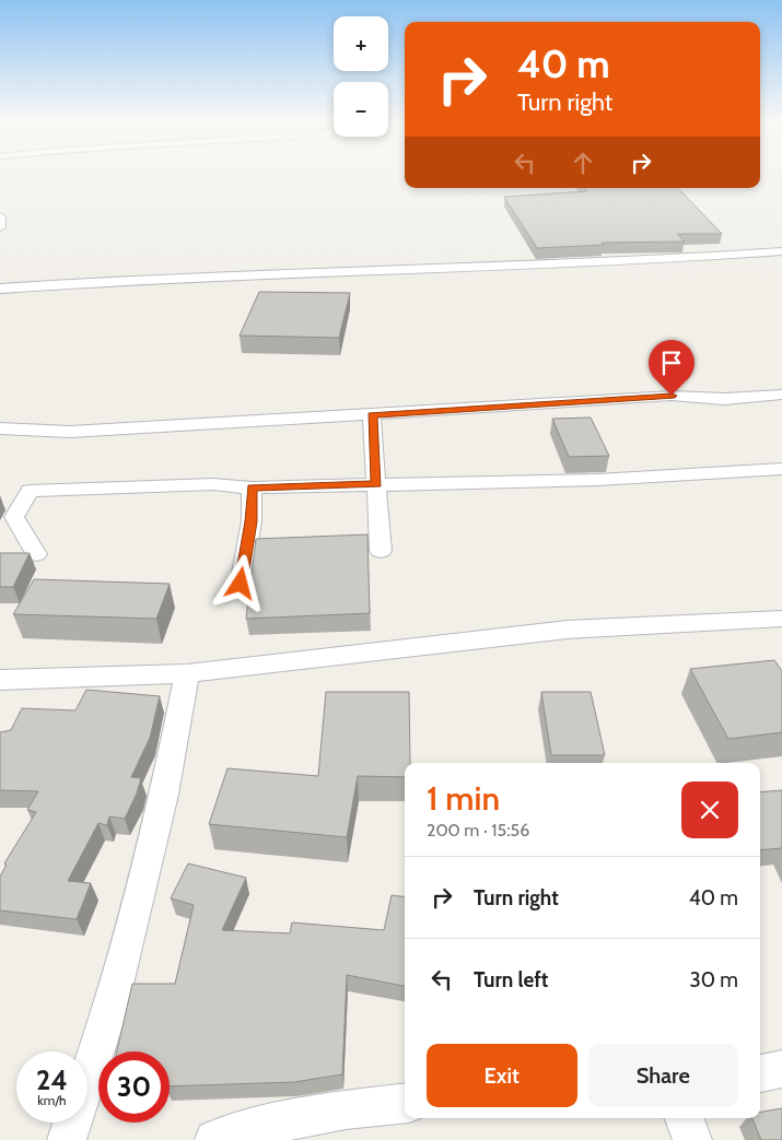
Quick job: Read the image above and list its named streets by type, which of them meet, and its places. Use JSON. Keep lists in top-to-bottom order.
{
  "page": {
    "map_buttons": ["+", "−"],
    "turn": ["40 m", "Turn right"],
    "heading": ["1 min", "200 m · 15:56"],
    "list": [
      {
        "name": "Turn right",
        "value": "40 m"
      },
      {
        "name": "Turn left",
        "value": "30 m"
      }
    ],
    "buttons": ["Exit", "Share"],
    "speed": "24 km/h",
    "limit": "30"
  }
}
